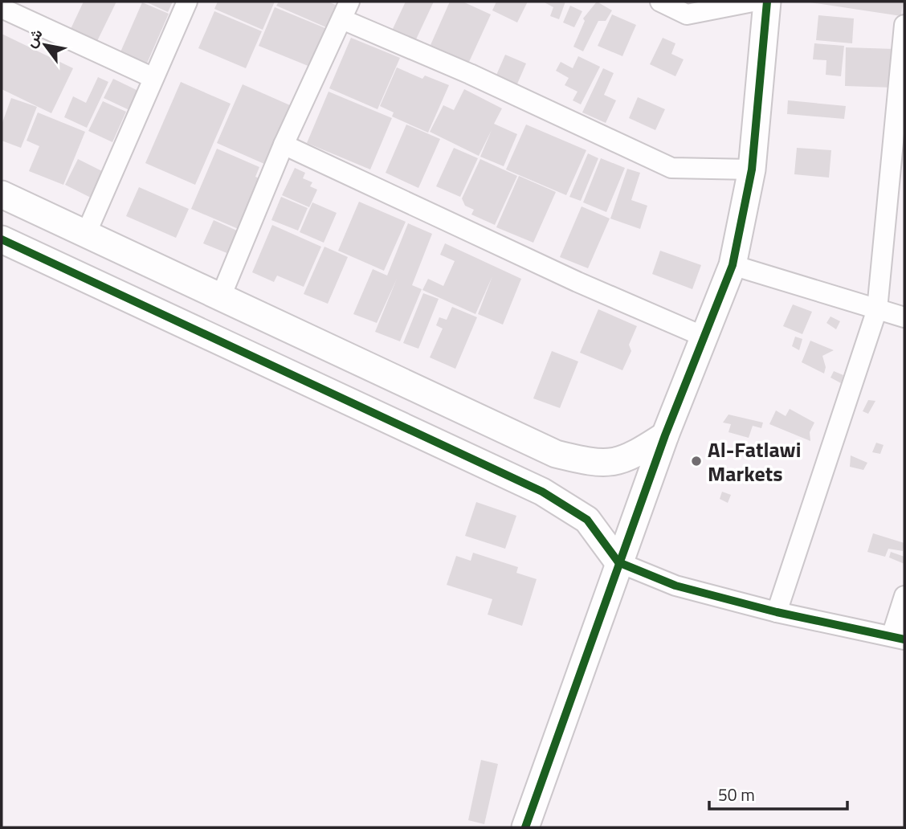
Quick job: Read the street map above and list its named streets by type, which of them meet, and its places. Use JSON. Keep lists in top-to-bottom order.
{
  "places": ["Al-Fatlawi Markets"],
  "scale_bar": "50 m",
  "north": "top left"
}
